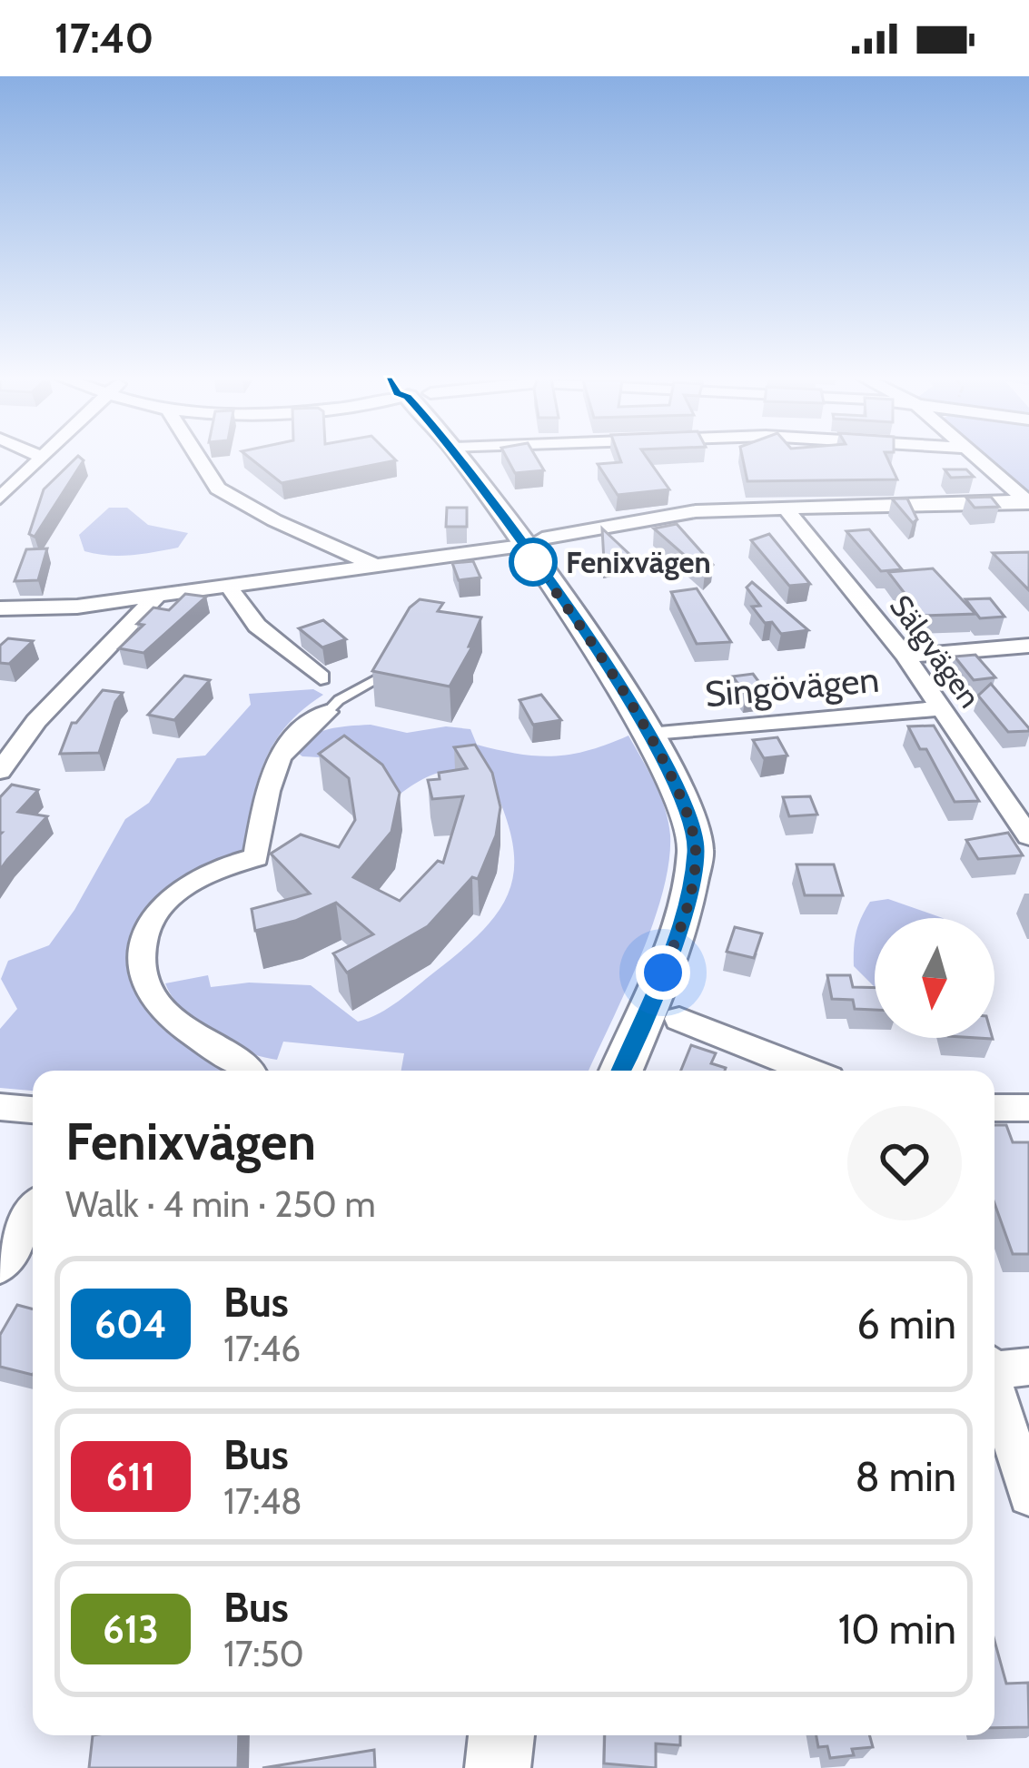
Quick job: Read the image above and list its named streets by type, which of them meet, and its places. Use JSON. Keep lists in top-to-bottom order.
{
  "streets": {
    "street": ["Sälgvägen", "Singövägen"]
  },
  "crossings": [
    ["Sälgvägen", "Singövägen"]
  ],
  "places": ["Fenixvägen"],
  "lines": ["bus line 604"],
  "north": "bottom",
  "page": {
    "status": "17:40",
    "heading": ["Fenixvägen", "Walk · 4 min · 250 m"],
    "list": [
      {
        "mark": "604",
        "name": "Bus",
        "note": "17:46",
        "value": "6 min"
      },
      {
        "mark": "611",
        "name": "Bus",
        "note": "17:48",
        "value": "8 min"
      },
      {
        "mark": "613",
        "name": "Bus",
        "note": "17:50",
        "value": "10 min"
      }
    ]
  }
}
